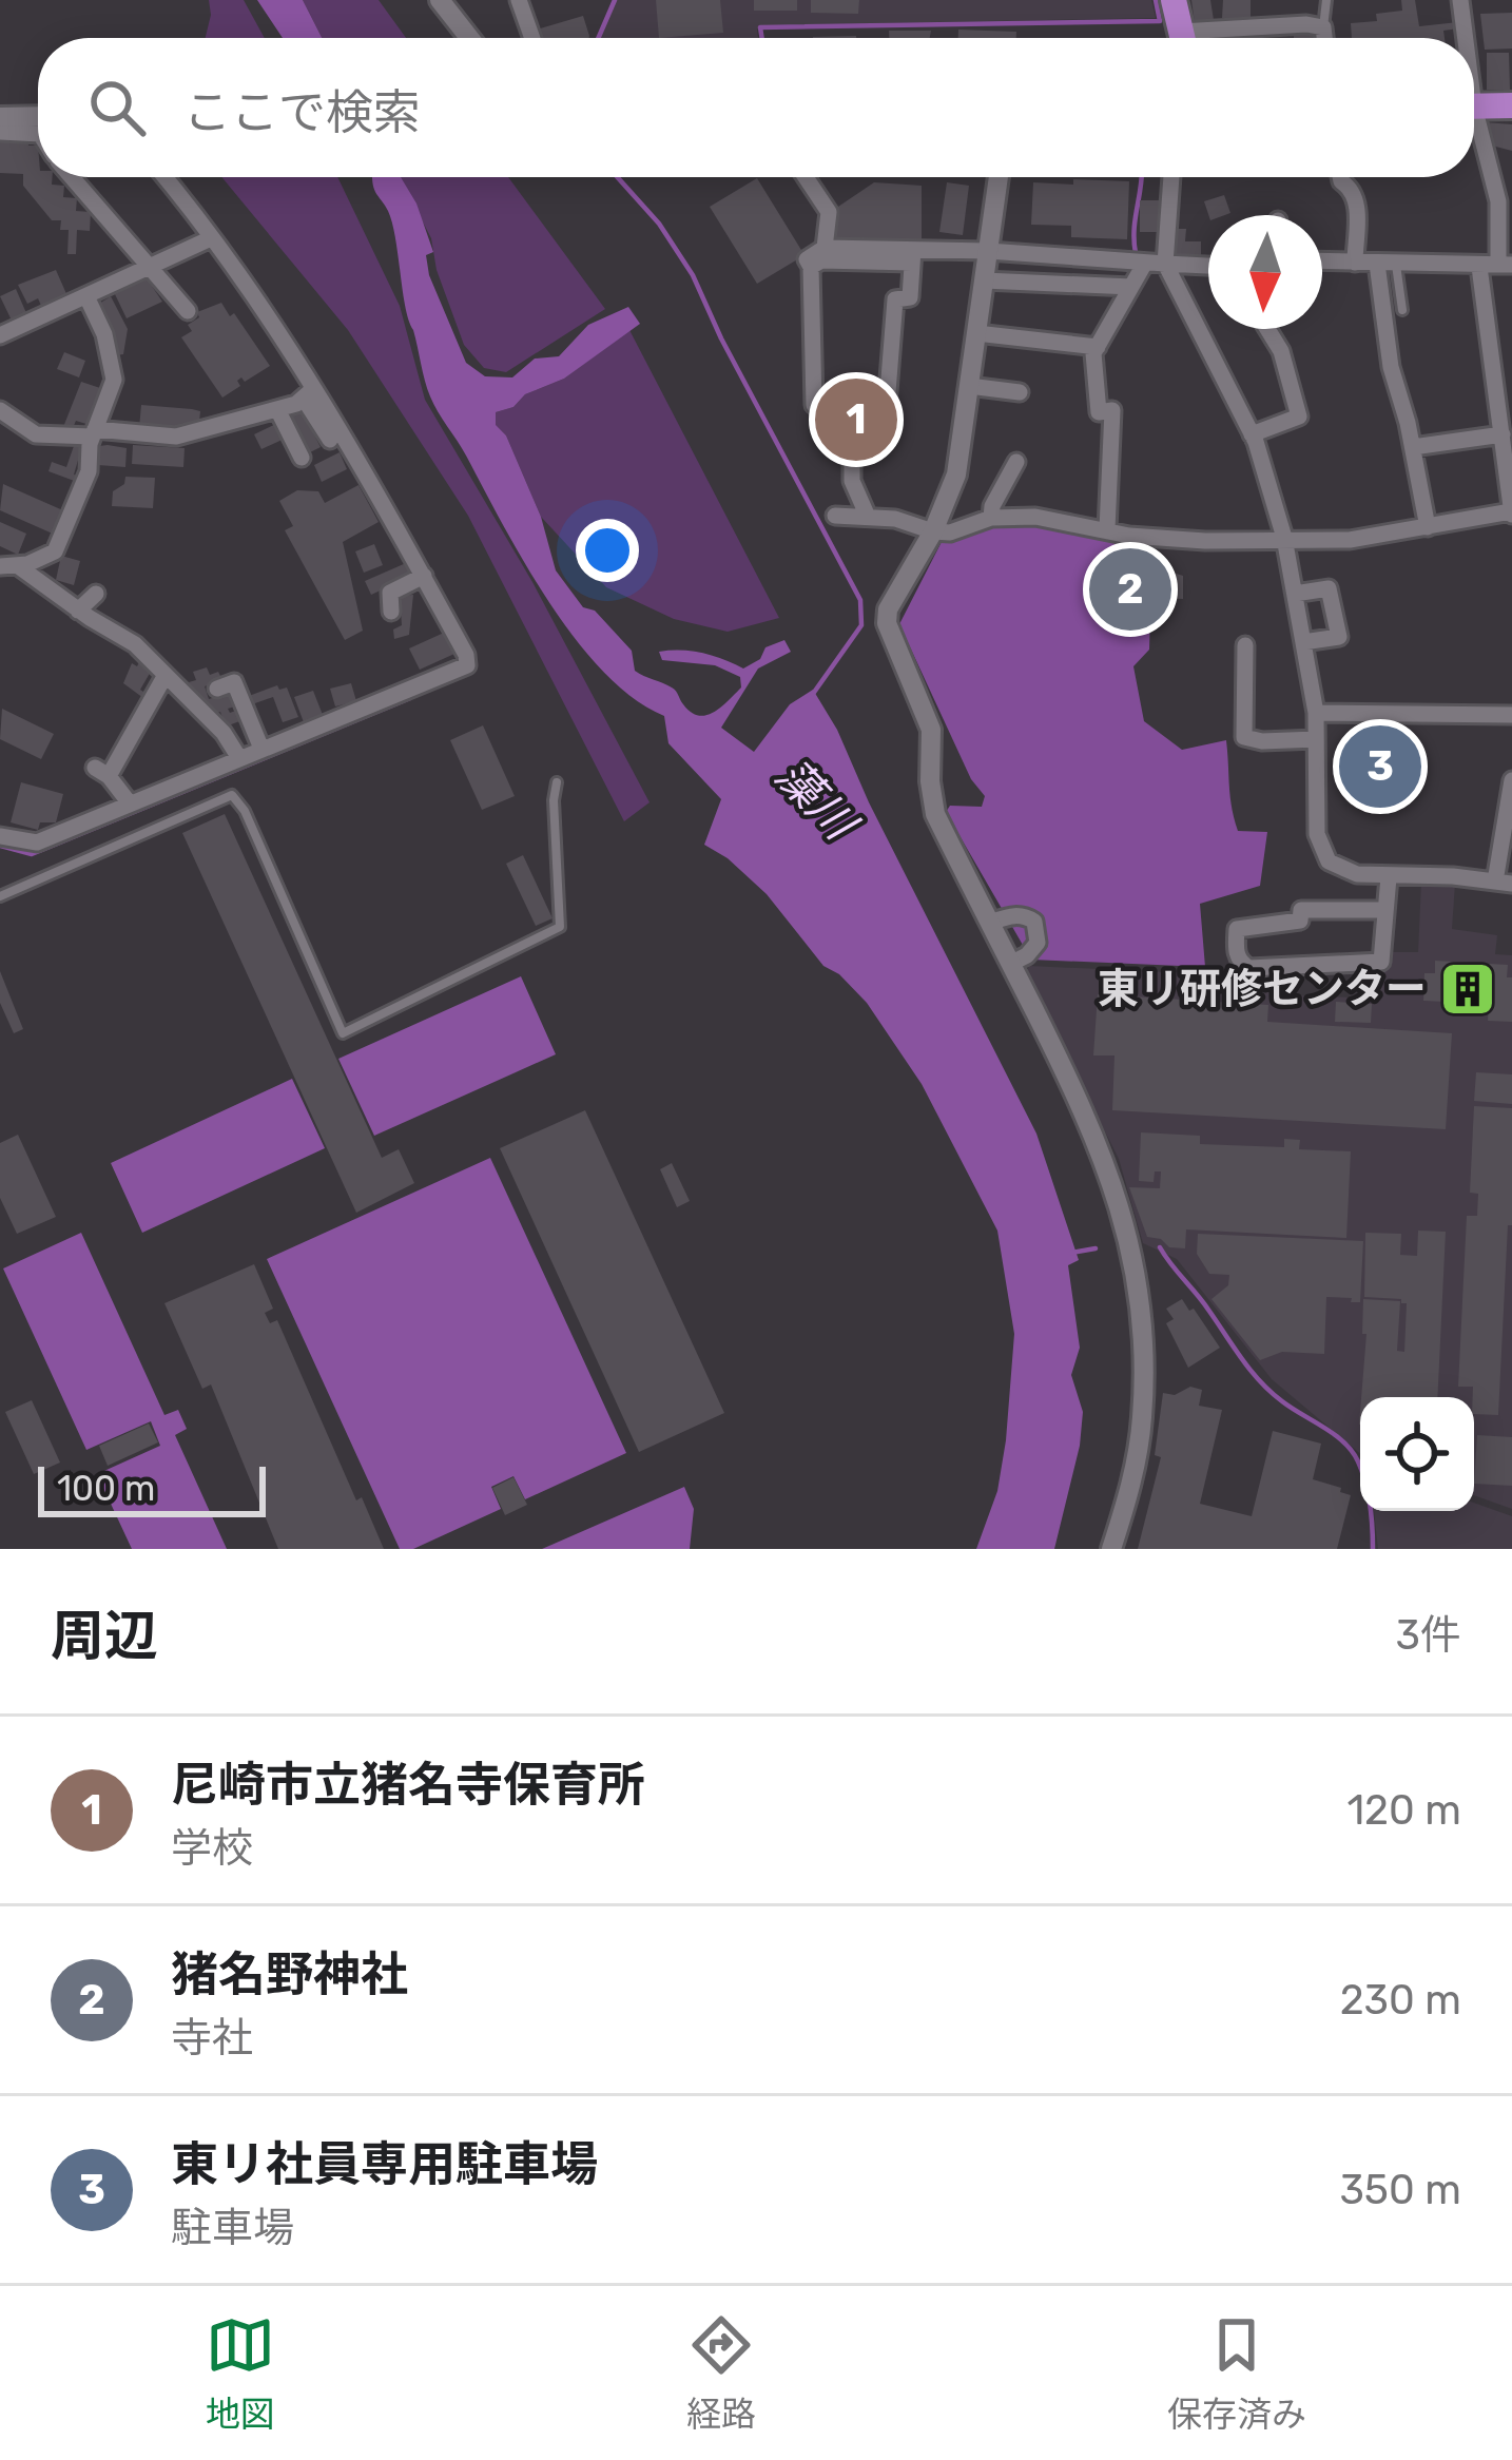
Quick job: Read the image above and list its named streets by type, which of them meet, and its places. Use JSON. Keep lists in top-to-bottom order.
{
  "water": ["藻川"],
  "places": {
    "building": ["東リ研修センター"]
  },
  "scale_bar": "100 m",
  "north": "bottom",
  "page": {
    "search": "ここで検索",
    "pins": ["1", "2", "3"],
    "scale": "100 m",
    "heading": ["周辺", "3件"],
    "list": [
      {
        "mark": "1",
        "name": "尼崎市立猪名寺保育所",
        "note": "学校",
        "value": "120 m"
      },
      {
        "mark": "2",
        "name": "猪名野神社",
        "note": "寺社",
        "value": "230 m"
      },
      {
        "mark": "3",
        "name": "東リ社員専用駐車場",
        "note": "駐車場",
        "value": "350 m"
      }
    ],
    "nav": ["地図", "経路", "保存済み"]
  }
}
